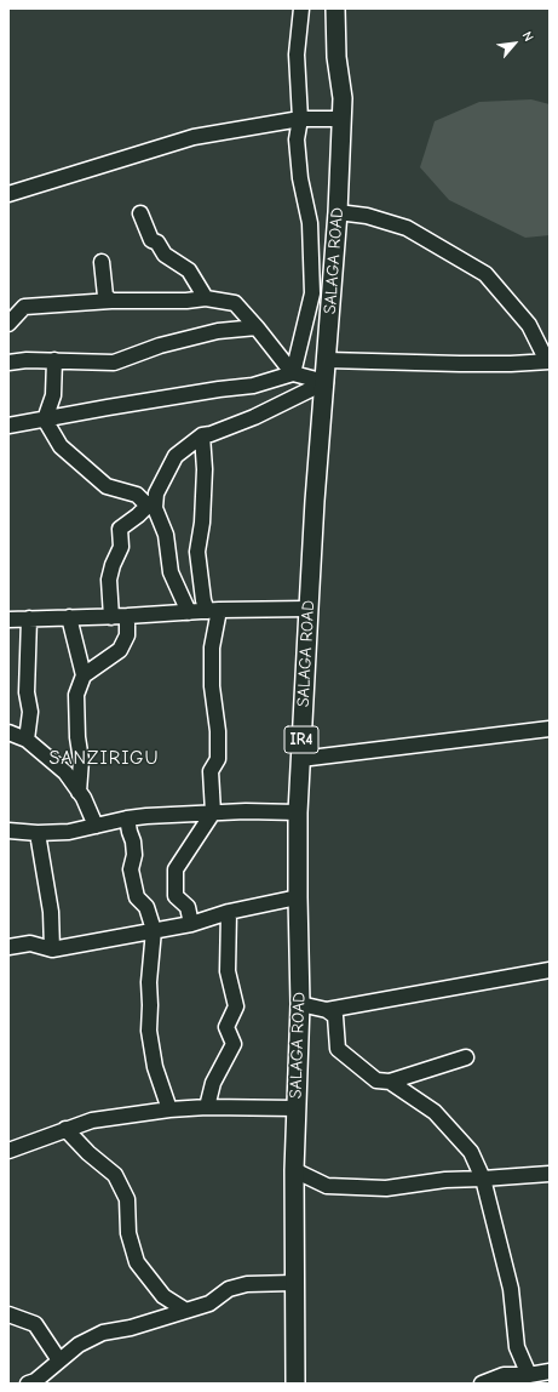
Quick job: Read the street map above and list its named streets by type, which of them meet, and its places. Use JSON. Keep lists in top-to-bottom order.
{
  "streets": {
    "main road": ["SALAGA ROAD", "IR4"]
  },
  "districts": ["SANZIRIGU"],
  "north": "top right"
}
